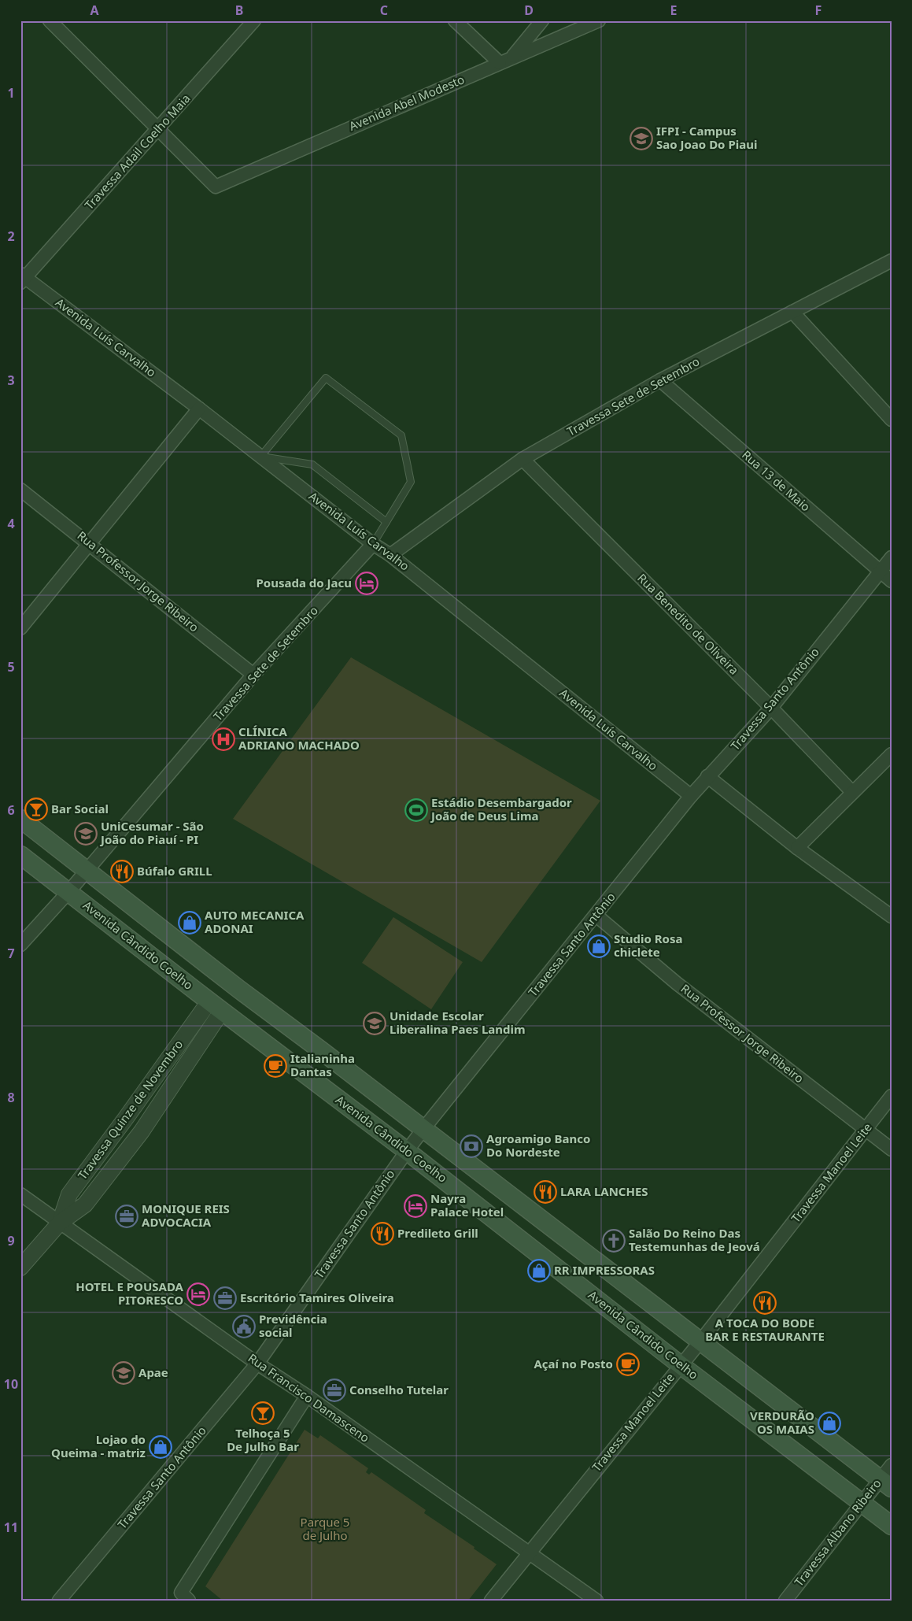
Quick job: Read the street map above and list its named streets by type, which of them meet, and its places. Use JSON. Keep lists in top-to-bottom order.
{
  "streets": {
    "main road": ["Avenida Cândido Coelho"],
    "street": [
      "Avenida Abel Modesto",
      "Travessa Adail Coelho Maia",
      "Avenida Luís Carvalho",
      "Travessa Sete de Setembro",
      "Rua 13 de Maio",
      "Rua Professor Jorge Ribeiro",
      "Rua Benedito de Oliveira",
      "Travessa Santo Antônio",
      "Travessa Quinze de Novembro",
      "Travessa Manoel Leite",
      "Rua Francisco Damasceno",
      "Travessa Albano Ribeiro"
    ]
  },
  "crossings": [
    ["Avenida Abel Modesto", "Travessa Adail Coelho Maia"],
    ["Travessa Adail Coelho Maia", "Avenida Luís Carvalho"],
    ["Avenida Luís Carvalho", "Travessa Sete de Setembro"],
    ["Avenida Luís Carvalho", "Travessa Santo Antônio"],
    ["Travessa Sete de Setembro", "Rua 13 de Maio"],
    ["Travessa Sete de Setembro", "Rua Professor Jorge Ribeiro"],
    ["Travessa Sete de Setembro", "Rua Benedito de Oliveira"],
    ["Travessa Sete de Setembro", "Avenida Cândido Coelho"],
    ["Rua 13 de Maio", "Travessa Santo Antônio"],
    ["Rua Professor Jorge Ribeiro", "Travessa Santo Antônio"],
    ["Rua Professor Jorge Ribeiro", "Travessa Manoel Leite"],
    ["Rua Benedito de Oliveira", "Travessa Santo Antônio"],
    ["Travessa Santo Antônio", "Avenida Cândido Coelho"],
    ["Travessa Santo Antônio", "Rua Francisco Damasceno"],
    ["Avenida Cândido Coelho", "Travessa Quinze de Novembro"],
    ["Avenida Cândido Coelho", "Travessa Manoel Leite"],
    ["Avenida Cândido Coelho", "Travessa Albano Ribeiro"],
    ["Travessa Quinze de Novembro", "Rua Francisco Damasceno"],
    ["Travessa Manoel Leite", "Rua Francisco Damasceno"]
  ],
  "parks": ["Parque 5 de Julho"],
  "places": {
    "school or university": [
      "IFPI - Campus Sao Joao Do Piaui",
      "UniCesumar - São João do Piauí - PI",
      "Unidade Escolar Liberalina Paes Landim",
      "Apae"
    ],
    "hotel": ["Pousada do Jacu", "Nayra Palace Hotel", "HOTEL E POUSADA PITORESCO"],
    "hospital": ["CLÍNICA ADRIANO MACHADO"],
    "bar": ["Bar Social", "Telhoça 5 De Julho Bar"],
    "sports": ["Estádio Desembargador João de Deus Lima"],
    "restaurant": [
      "Búfalo GRILL",
      "LARA LANCHES",
      "Predileto Grill",
      "A TOCA DO BODE BAR E RESTAURANTE"
    ],
    "shop": [
      "AUTO MECANICA ADONAI",
      "Studio Rosa chiclete",
      "RR IMPRESSORAS",
      "VERDURÃO OS MAIAS",
      "Lojao do Queima - matriz"
    ],
    "cafe": ["Italianinha Dantas", "Açaí no Posto"],
    "bank": ["Agroamigo Banco Do Nordeste"],
    "office": ["MONIQUE REIS ADVOCACIA", "Escritório Tamires Oliveira", "Conselho Tutelar"],
    "church": ["Salão Do Reino Das Testemunhas de Jeová"],
    "public building": ["Previdência social"]
  },
  "grid": {
    "columns": [
      "A",
      "B",
      "C",
      "D",
      "E",
      "F"
    ],
    "rows": [
      "1",
      "2",
      "3",
      "4",
      "5",
      "6",
      "7",
      "8",
      "9",
      "10",
      "11"
    ]
  }
}
